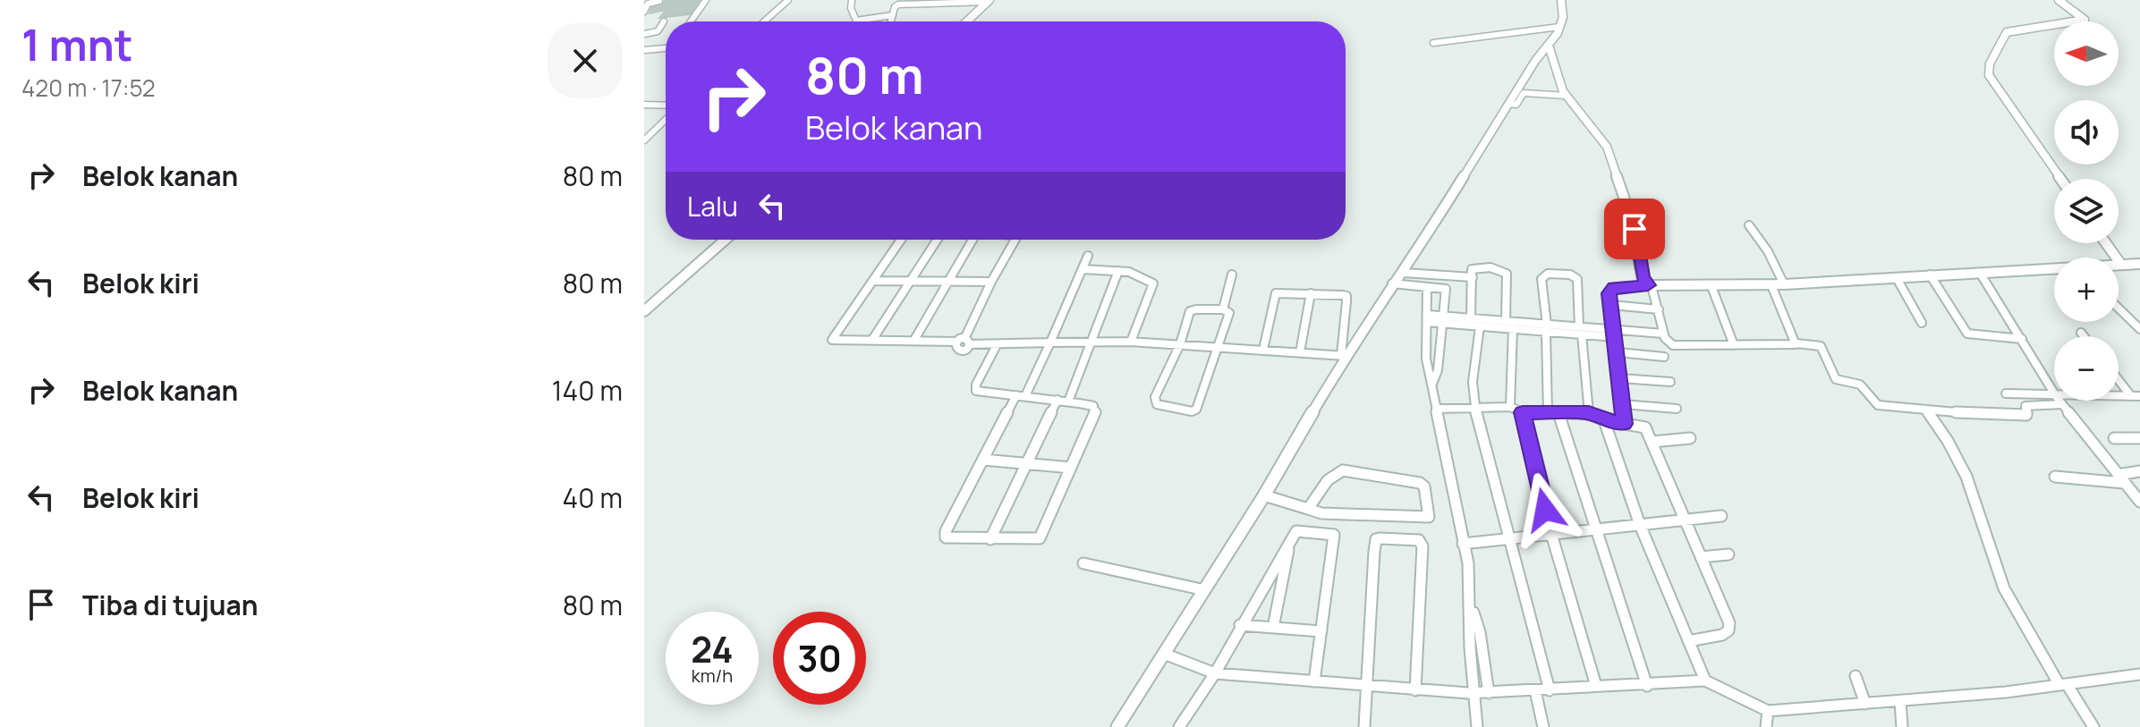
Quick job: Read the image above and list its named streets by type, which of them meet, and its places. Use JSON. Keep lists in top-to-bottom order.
{
  "north": "left",
  "page": {
    "heading": ["1 mnt", "420 m · 17:52"],
    "map_buttons": ["+", "−"],
    "turn": ["80 m", "Belok kanan"],
    "list": [
      {
        "name": "Belok kanan",
        "value": "80 m"
      },
      {
        "name": "Belok kiri",
        "value": "80 m"
      },
      {
        "name": "Belok kanan",
        "value": "140 m"
      },
      {
        "name": "Belok kiri",
        "value": "40 m"
      },
      {
        "name": "Tiba di tujuan",
        "value": "80 m"
      }
    ],
    "then": "Lalu",
    "speed": "24 km/h",
    "limit": "30"
  }
}
